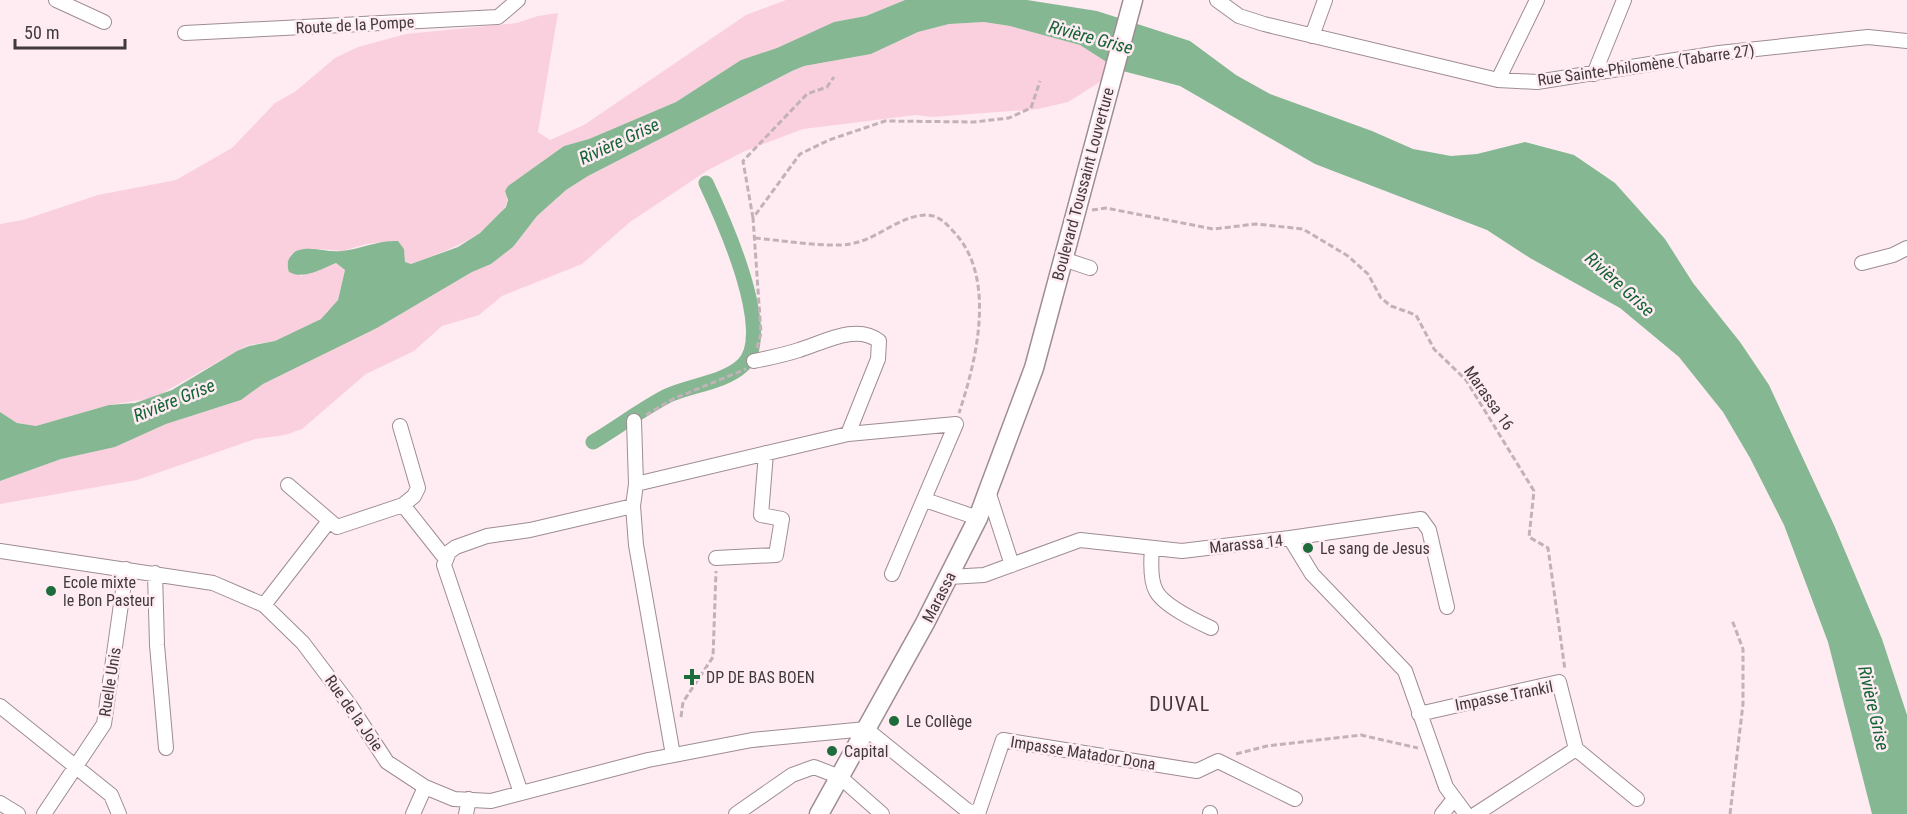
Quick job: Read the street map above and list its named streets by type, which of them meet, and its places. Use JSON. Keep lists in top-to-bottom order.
{
  "streets": {
    "main road": ["Boulevard Toussaint Louverture", "Marassa"],
    "street": [
      "Route de la Pompe",
      "Rue Sainte-Philomène (Tabarre 27)",
      "Marassa 14",
      "Ruelle Unis",
      "Impasse Trankil",
      "Rue de la Joie",
      "Impasse Matador Dona"
    ],
    "path": ["Marassa 16"]
  },
  "crossings": [
    ["Boulevard Toussaint Louverture", "Marassa 16"],
    ["Boulevard Toussaint Louverture", "Marassa"],
    ["Marassa 16", "Impasse Trankil"],
    ["Marassa 14", "Marassa"],
    ["Marassa 14", "Impasse Trankil"],
    ["Marassa", "Rue de la Joie"],
    ["Marassa", "Impasse Matador Dona"],
    ["Ruelle Unis", "Rue de la Joie"],
    ["Rue de la Joie", "Impasse Matador Dona"]
  ],
  "districts": ["DUVAL"],
  "water": ["Rivière Grise"],
  "places": {
    "other": [
      "Le sang de Jesus",
      "Ecole mixte le Bon Pasteur",
      "Le Collège",
      "Capital"
    ],
    "health": ["DP DE BAS BOEN"]
  },
  "scale_bar": "50 m"
}
